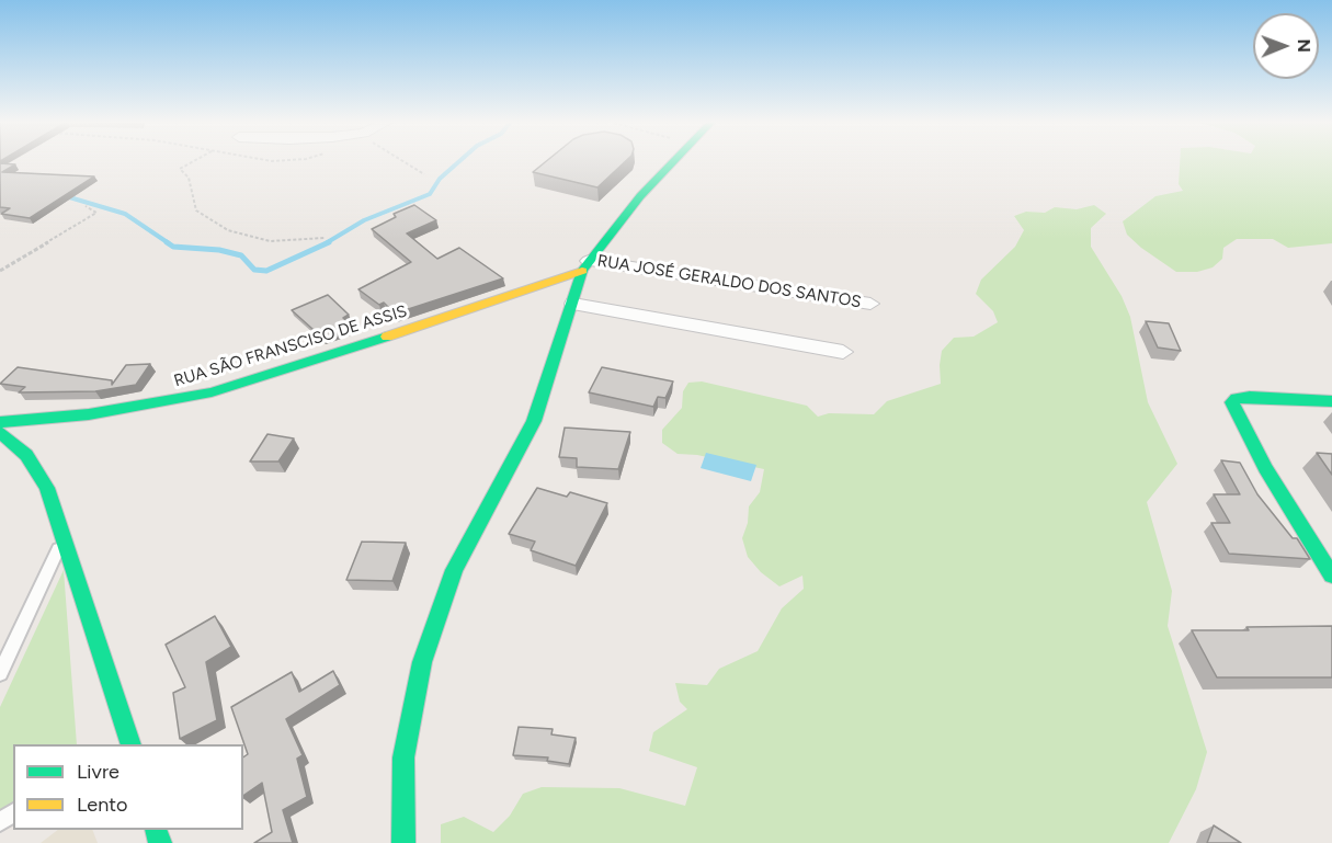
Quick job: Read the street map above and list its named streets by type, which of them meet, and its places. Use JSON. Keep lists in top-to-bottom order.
{
  "streets": {
    "street": ["RUA JOSÉ GERALDO DOS SANTOS", "RUA SÃO FRANSCISO DE ASSIS"]
  },
  "crossings": [
    ["RUA JOSÉ GERALDO DOS SANTOS", "RUA SÃO FRANSCISO DE ASSIS"]
  ],
  "legend": ["Livre", "Lento"],
  "north": "right"
}
